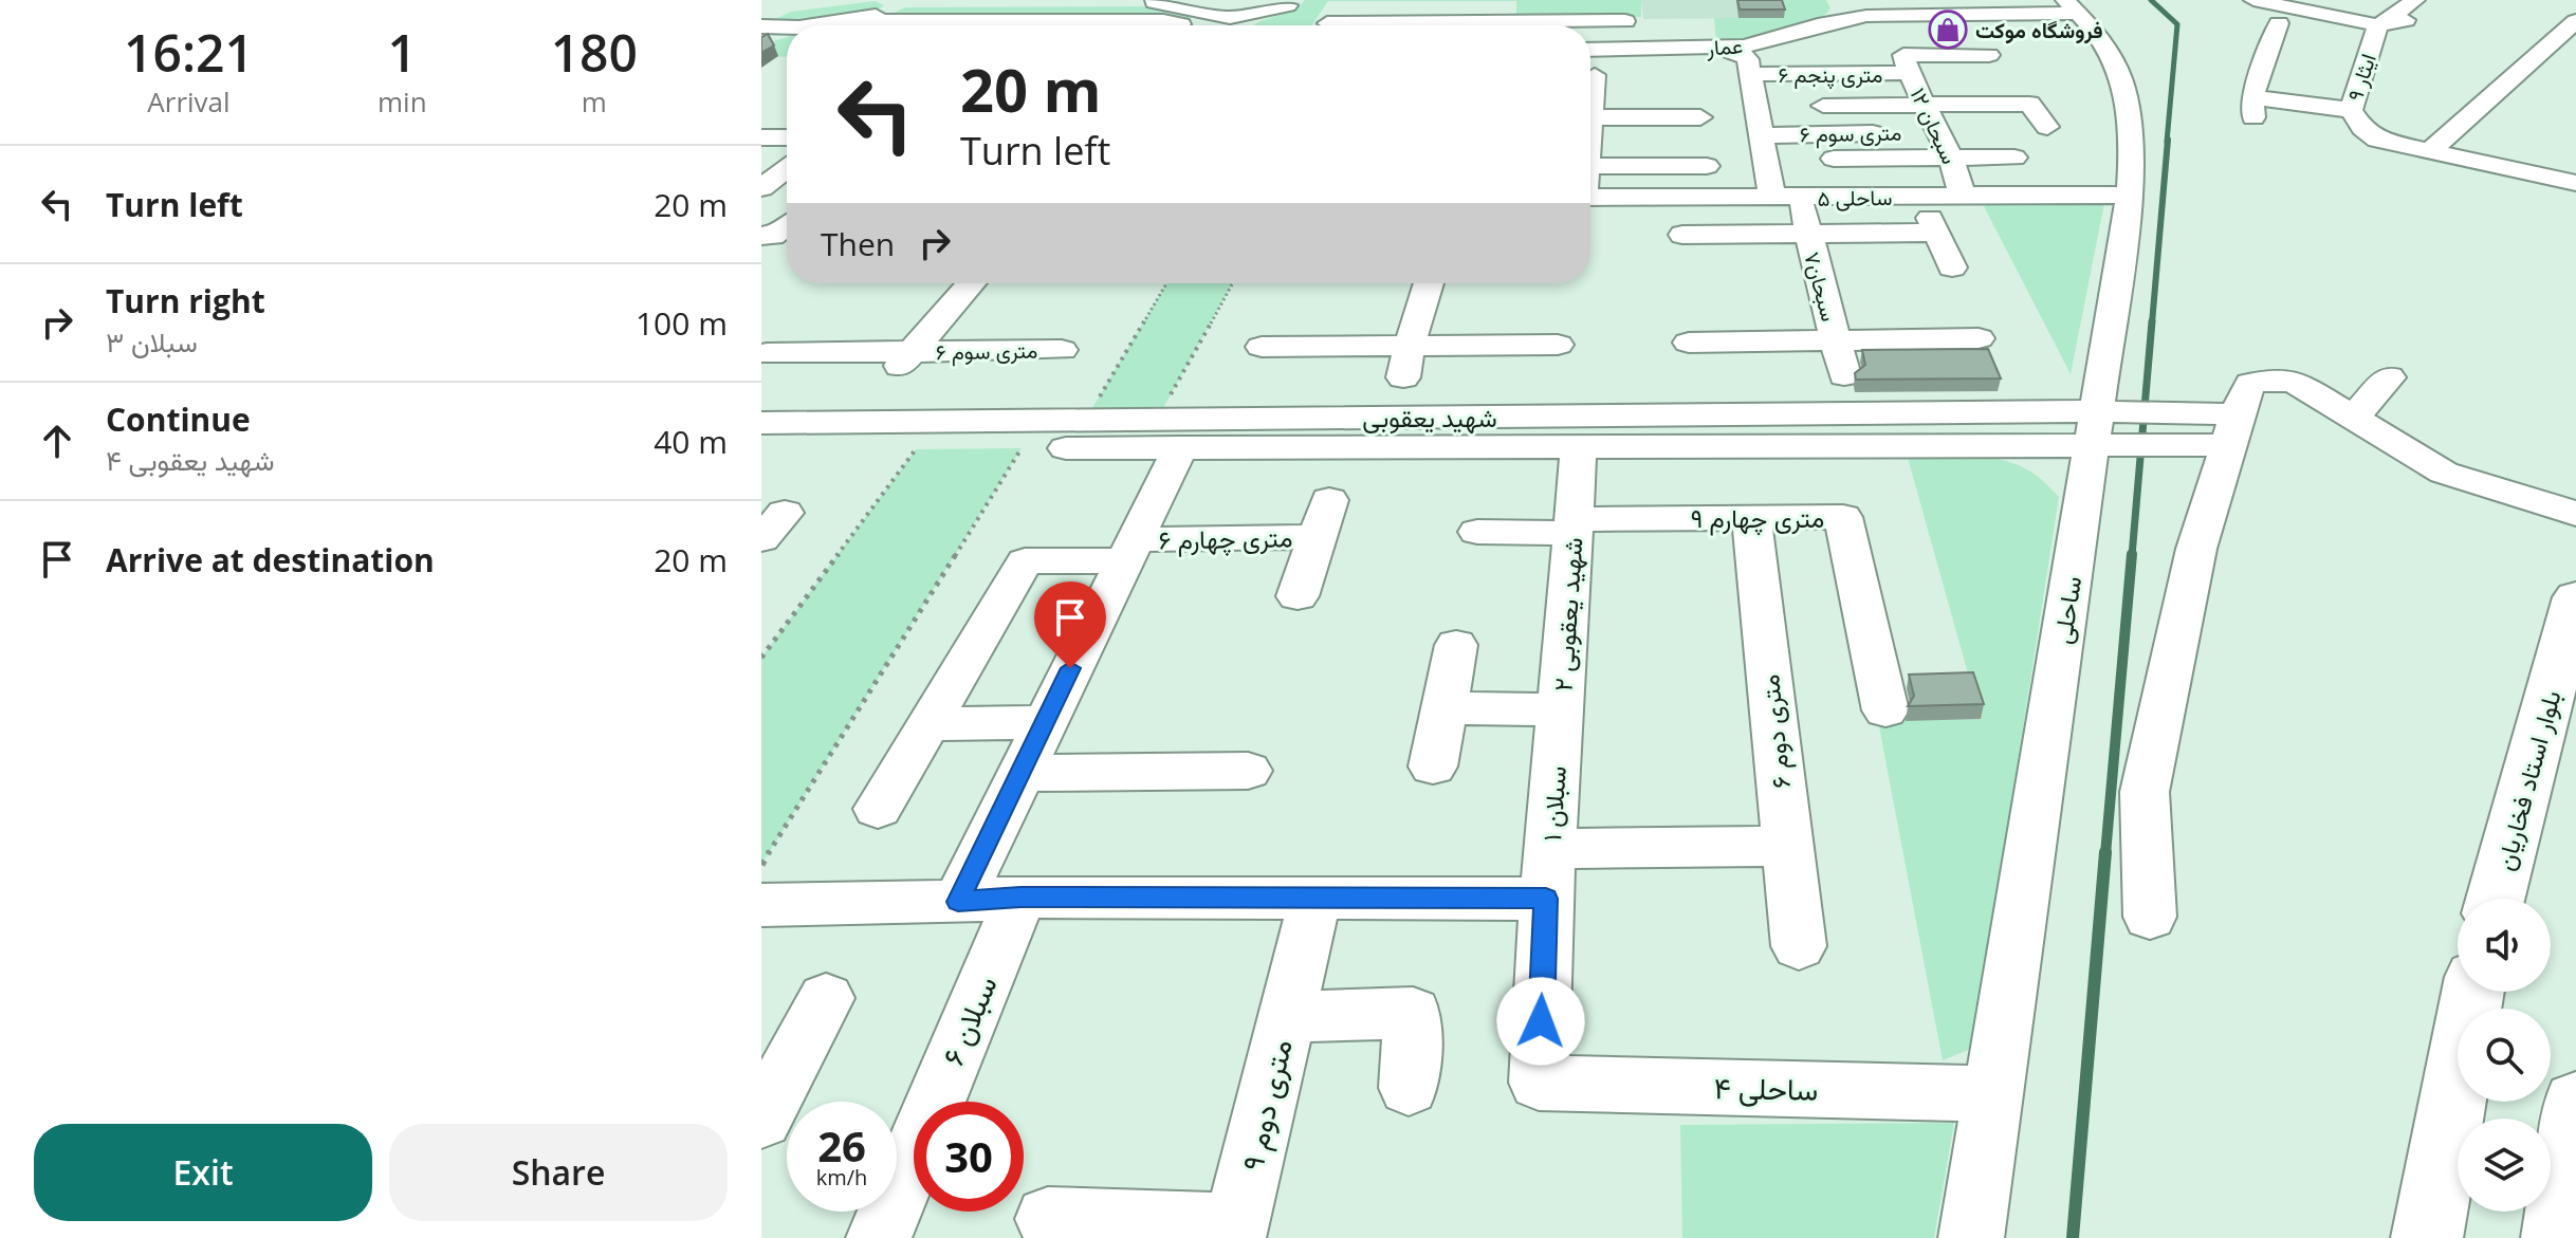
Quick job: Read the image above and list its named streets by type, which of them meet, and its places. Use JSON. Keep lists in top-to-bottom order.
{
  "streets": {
    "main road": ["بلوار استاد فخاریان"],
    "street": [
      "عمار",
      "۶ متری پنجم",
      "ایثار ۹",
      "سبحان ۱۲",
      "۶ متری سوم",
      "ساحلی ۵",
      "سبحان۷",
      "شهید یعقوبی",
      "۹ متری چهارم",
      "۶ متری چهارم",
      "ساحلی",
      "شهید یعقوبی ۲",
      "۶ متری دوم",
      "سبلان ۱",
      "سبلان ۶",
      "ساحلی ۴",
      "۹ متری دوم"
    ]
  },
  "crossings": [
    ["۶ متری پنجم", "سبحان ۱۲"],
    ["۶ متری پنجم", "سبحان۷"],
    ["سبحان ۱۲", "۶ متری سوم"],
    ["سبحان ۱۲", "ساحلی ۵"],
    ["۶ متری سوم", "سبحان۷"],
    ["ساحلی ۵", "سبحان۷"],
    ["ساحلی ۵", "ساحلی"],
    ["شهید یعقوبی", "ساحلی"],
    ["شهید یعقوبی", "شهید یعقوبی ۲"],
    ["۹ متری چهارم", "شهید یعقوبی ۲"],
    ["۹ متری چهارم", "۶ متری دوم"],
    ["ساحلی", "ساحلی ۴"],
    ["شهید یعقوبی ۲", "سبلان ۱"],
    ["سبلان ۱", "ساحلی ۴"]
  ],
  "places": {
    "shop": ["فروشگاه موکت"]
  },
  "page": {
    "eta": [
      "16:21",
      "Arrival",
      "1",
      "min",
      "180",
      "m"
    ],
    "turn": ["20 m", "Turn left"],
    "list": [
      {
        "name": "Turn left",
        "value": "20 m"
      },
      {
        "name": "Turn right",
        "note": "سبلان ۳",
        "value": "100 m"
      },
      {
        "name": "Continue",
        "note": "شهید یعقوبی ۴",
        "value": "40 m"
      },
      {
        "name": "Arrive at destination",
        "value": "20 m"
      }
    ],
    "then": "Then",
    "speed": "26 km/h",
    "limit": "30",
    "buttons": ["Exit", "Share"]
  }
}
